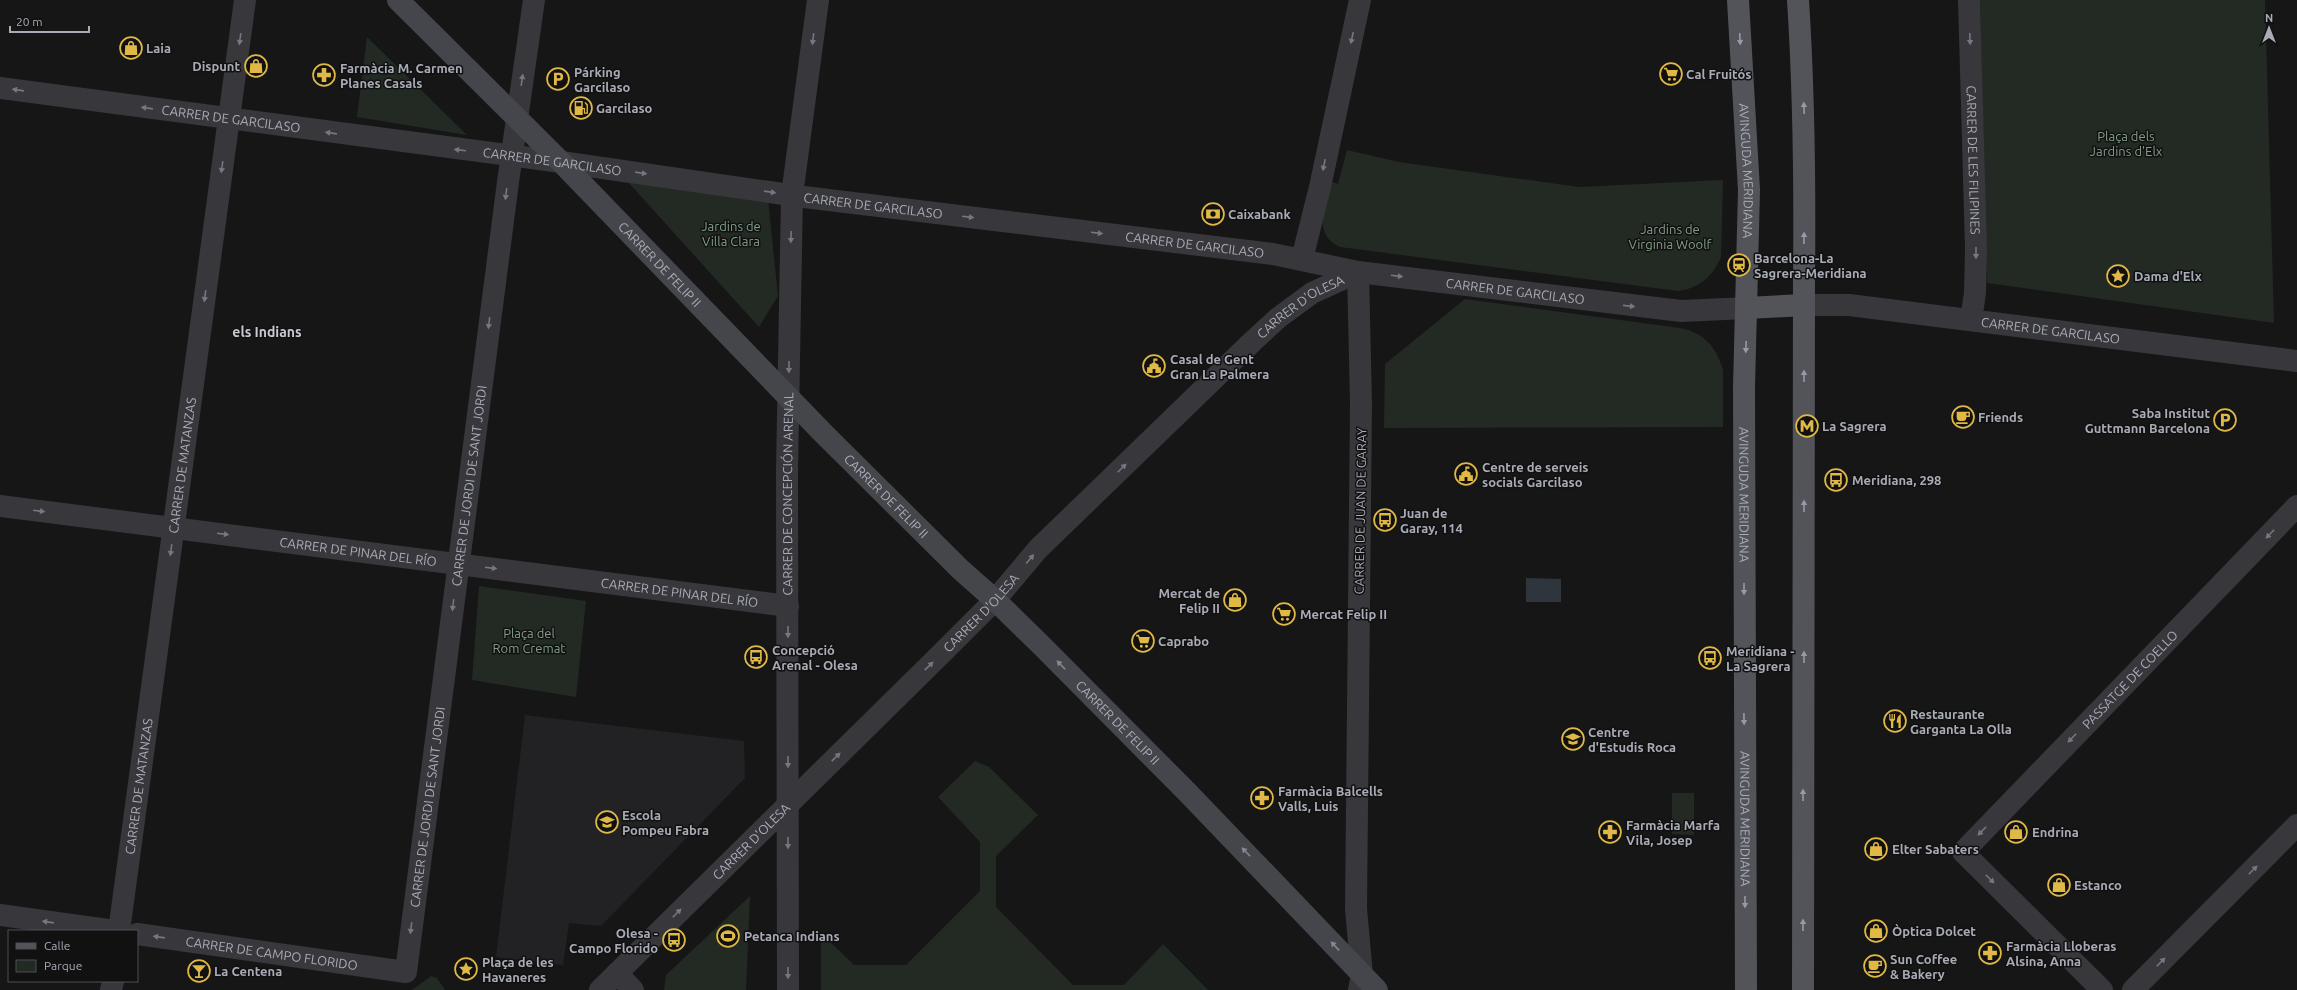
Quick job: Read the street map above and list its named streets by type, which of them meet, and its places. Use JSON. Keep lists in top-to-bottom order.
{
  "streets": {
    "main road": ["AVINGUDA MERIDIANA", "CARRER DE FELIP II"],
    "street": [
      "CARRER DE GARCILASO",
      "CARRER DE LES FILIPINES",
      "CARRER D'OLESA",
      "CARRER DE MATANZAS",
      "CARRER DE JORDI DE SANT JORDI",
      "CARRER DE CONCEPCIÓN ARENAL",
      "CARRER DE JUAN DE GARAY",
      "CARRER DE PINAR DEL RÍO",
      "PASSATGE DE COELLO",
      "CARRER DE CAMPO FLORIDO"
    ]
  },
  "crossings": [
    ["CARRER DE GARCILASO", "CARRER DE LES FILIPINES"],
    ["CARRER DE GARCILASO", "AVINGUDA MERIDIANA"],
    ["CARRER DE GARCILASO", "CARRER DE FELIP II"],
    ["CARRER DE GARCILASO", "CARRER D'OLESA"],
    ["CARRER DE GARCILASO", "CARRER DE MATANZAS"],
    ["CARRER DE GARCILASO", "CARRER DE JORDI DE SANT JORDI"],
    ["CARRER DE GARCILASO", "CARRER DE CONCEPCIÓN ARENAL"],
    ["CARRER DE GARCILASO", "CARRER DE JUAN DE GARAY"],
    ["CARRER DE FELIP II", "CARRER D'OLESA"],
    ["CARRER DE FELIP II", "CARRER DE JORDI DE SANT JORDI"],
    ["CARRER DE FELIP II", "CARRER DE CONCEPCIÓN ARENAL"],
    ["CARRER DE FELIP II", "CARRER DE JUAN DE GARAY"],
    ["CARRER D'OLESA", "CARRER DE CONCEPCIÓN ARENAL"],
    ["CARRER D'OLESA", "CARRER DE JUAN DE GARAY"],
    ["CARRER DE MATANZAS", "CARRER DE PINAR DEL RÍO"],
    ["CARRER DE JORDI DE SANT JORDI", "CARRER DE PINAR DEL RÍO"],
    ["CARRER DE JORDI DE SANT JORDI", "CARRER DE CAMPO FLORIDO"],
    ["CARRER DE CONCEPCIÓN ARENAL", "CARRER DE PINAR DEL RÍO"]
  ],
  "one_way": [
    "CARRER DE LES FILIPINES",
    "CARRER DE FELIP II",
    "CARRER D'OLESA",
    "CARRER DE MATANZAS",
    "CARRER DE CONCEPCIÓN ARENAL",
    "CARRER DE PINAR DEL RÍO",
    "CARRER DE CAMPO FLORIDO"
  ],
  "districts": ["els Indians"],
  "parks": [
    "Plaça dels Jardins d'Elx",
    "Jardins de Villa Clara",
    "Jardins de Virginia Woolf",
    "Plaça del Rom Cremat"
  ],
  "places": {
    "shop": [
      "Laia",
      "Dispunt",
      "Mercat de Felip II",
      "Endrina",
      "Elter Sabaters",
      "Estanco",
      "Òptica Dolcet"
    ],
    "supermarket": ["Cal Fruitós", "Mercat Felip II", "Caprabo"],
    "pharmacy": [
      "Farmàcia M. Carmen Planes Casals",
      "Farmàcia Balcells Valls, Luis",
      "Farmàcia Marfa Vila, Josep",
      "Farmàcia Lloberas Alsina, Anna"
    ],
    "parking": ["Párking Garcilaso", "Saba Institut Guttmann Barcelona"],
    "fuel station": ["Garcilaso"],
    "bank": ["Caixabank"],
    "station": ["Barcelona-La Sagrera-Meridiana"],
    "place": ["Dama d'Elx", "Plaça de les Havaneres"],
    "public building": ["Casal de Gent Gran La Palmera", "Centre de serveis socials Garcilaso"],
    "cafe": ["Friends", "Sun Coffee & Bakery"],
    "metro station": ["La Sagrera"],
    "bus stop": [
      "Meridiana, 298",
      "Juan de Garay, 114",
      "Concepció Arenal - Olesa",
      "Meridiana - La Sagrera",
      "Olesa - Campo Florido"
    ],
    "restaurant": ["Restaurante Garganta La Olla"],
    "school or university": ["Centre d'Estudis Roca", "Escola Pompeu Fabra"],
    "sports": ["Petanca Indians"],
    "bar": ["La Centena"]
  },
  "legend": ["Calle", "Parque"],
  "scale_bar": "20 m",
  "north": "top"
}
